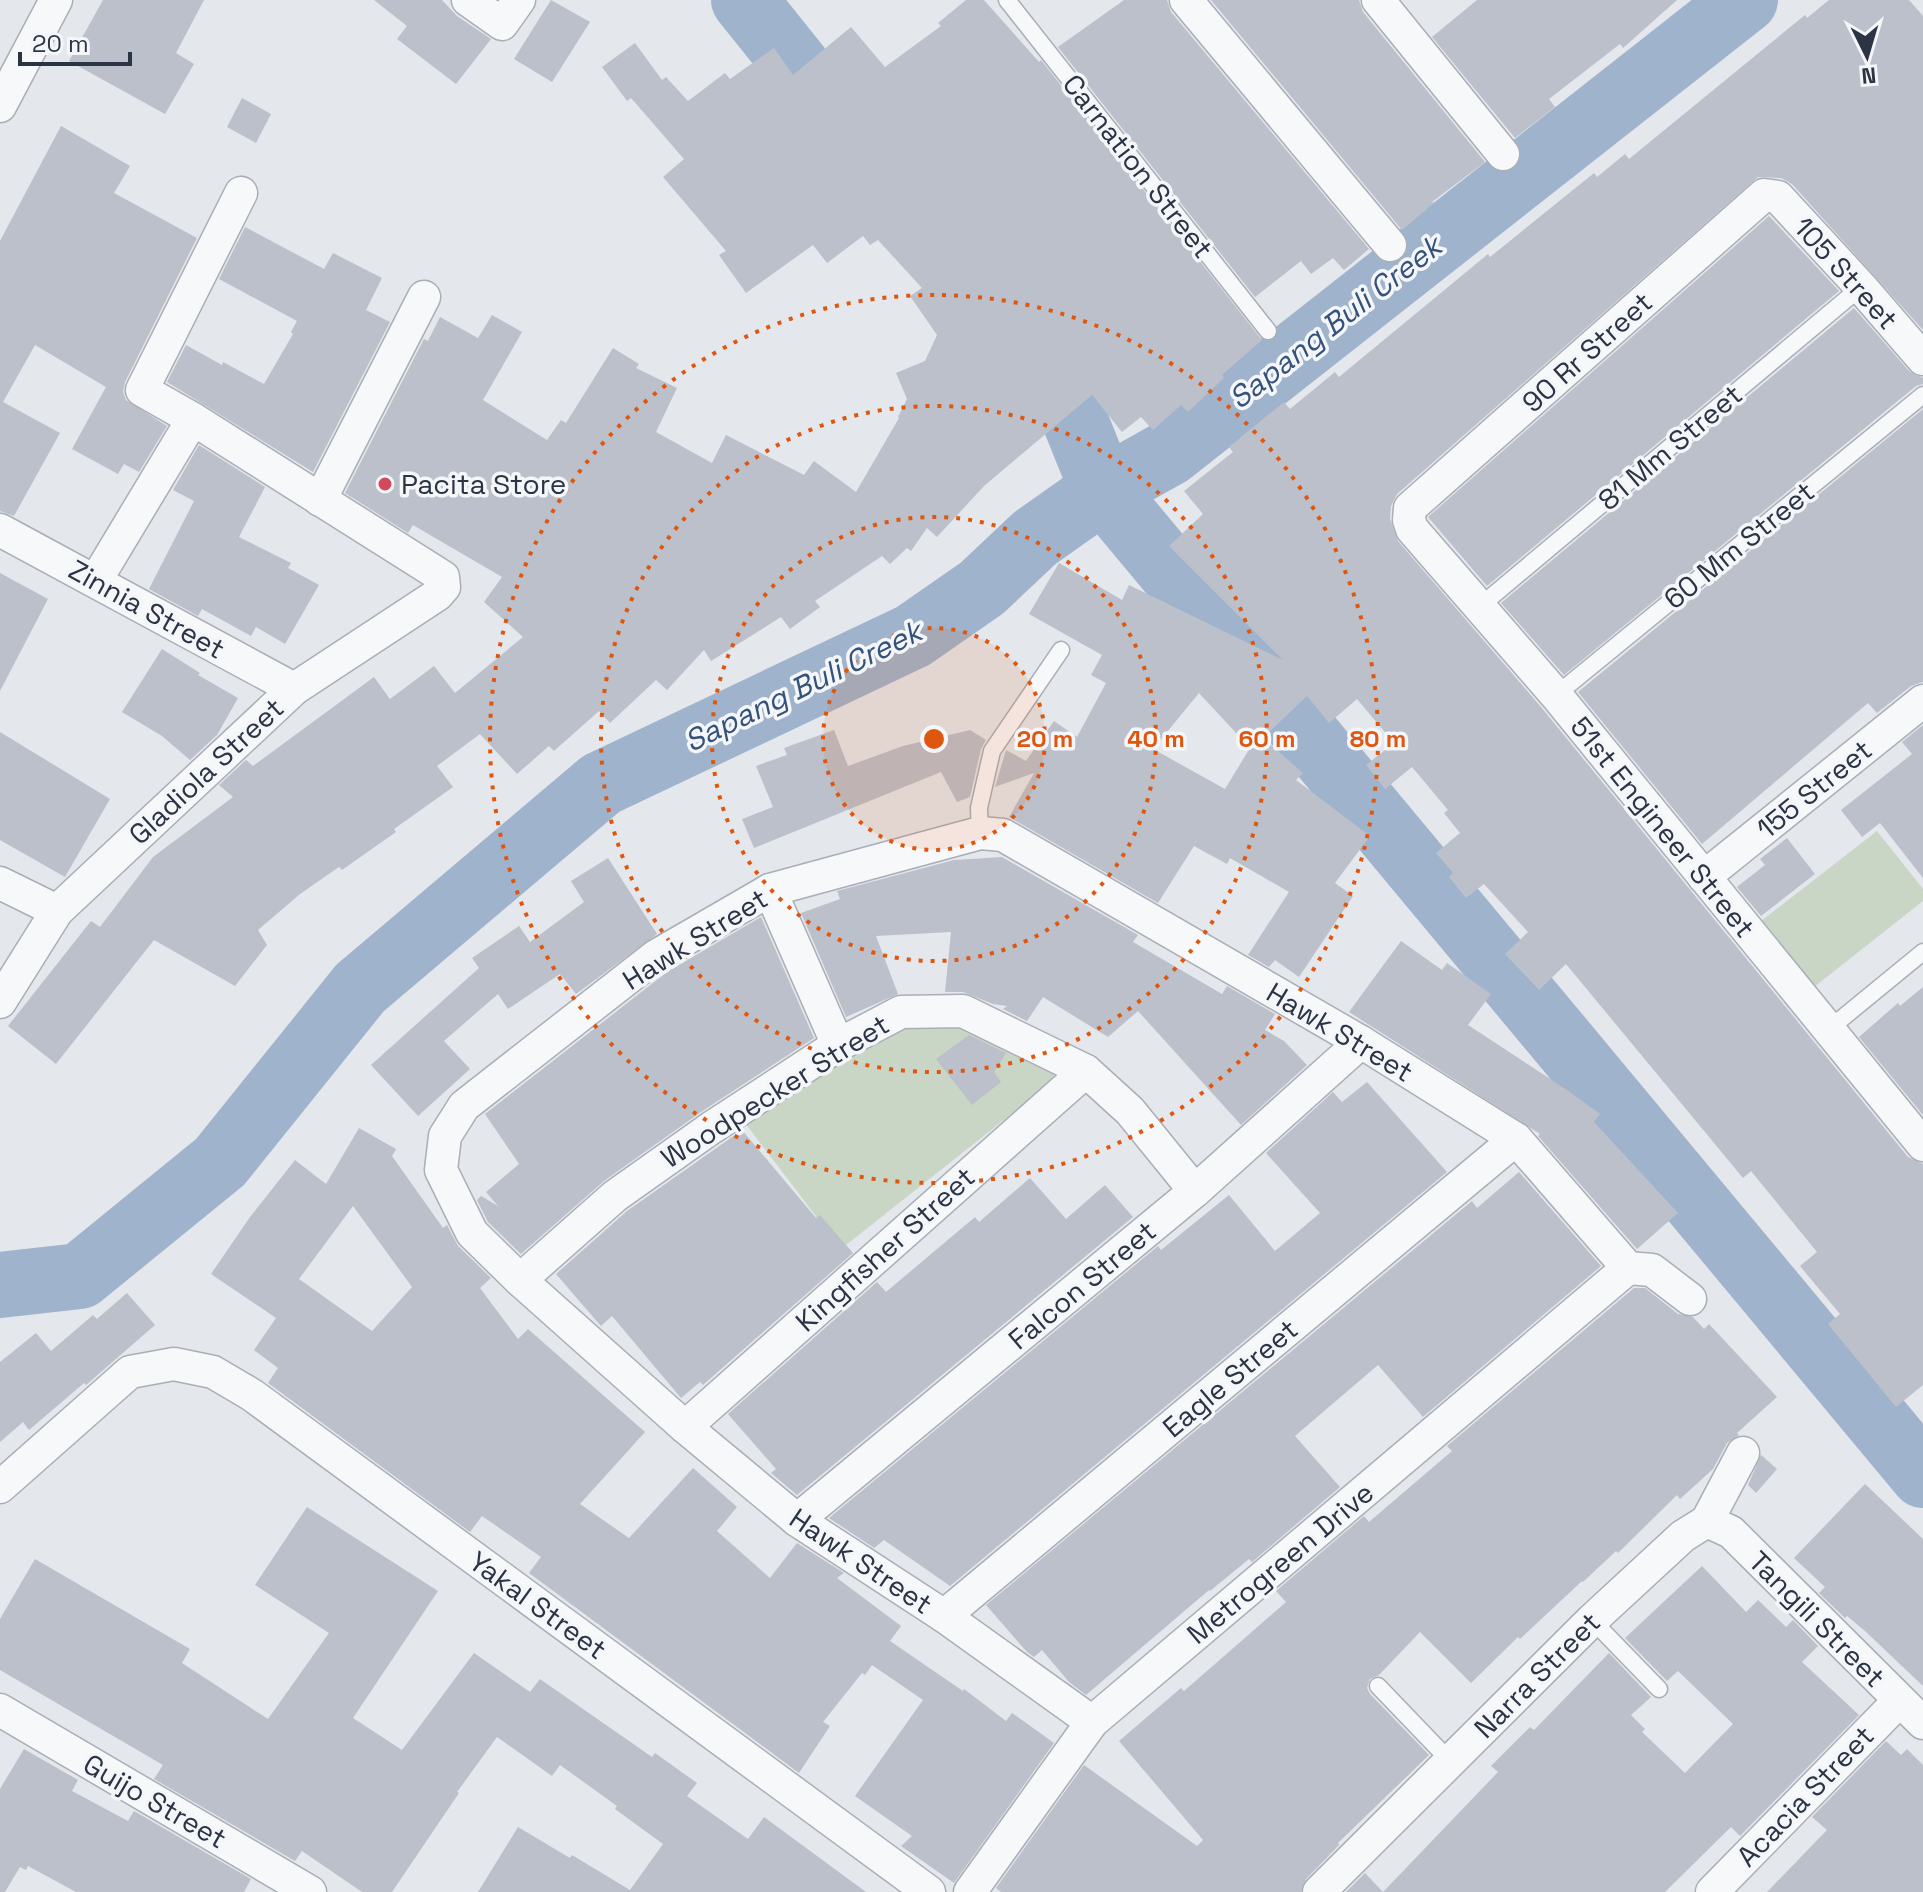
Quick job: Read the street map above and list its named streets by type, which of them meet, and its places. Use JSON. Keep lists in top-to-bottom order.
{
  "streets": {
    "street": [
      "105 Street",
      "90 Rr Street",
      "Zinnia Street",
      "Gladiola Street",
      "155 Street",
      "51st Engineer Street",
      "Hawk Street",
      "Woodpecker Street",
      "Kingfisher Street",
      "Falcon Street",
      "Eagle Street",
      "Metrogreen Drive",
      "Yakal Street",
      "Tangili Street",
      "Narra Street",
      "Acacia Street",
      "Guijo Street"
    ],
    "lane": ["Carnation Street", "81 Mm Street", "60 Mm Street"]
  },
  "crossings": [
    ["105 Street", "90 Rr Street"],
    ["105 Street", "81 Mm Street"],
    ["90 Rr Street", "51st Engineer Street"],
    ["81 Mm Street", "51st Engineer Street"],
    ["60 Mm Street", "51st Engineer Street"],
    ["Zinnia Street", "Gladiola Street"],
    ["155 Street", "51st Engineer Street"],
    ["Hawk Street", "Woodpecker Street"],
    ["Hawk Street", "Kingfisher Street"],
    ["Hawk Street", "Falcon Street"],
    ["Hawk Street", "Eagle Street"],
    ["Hawk Street", "Metrogreen Drive"],
    ["Woodpecker Street", "Kingfisher Street"],
    ["Woodpecker Street", "Falcon Street"],
    ["Tangili Street", "Narra Street"],
    ["Tangili Street", "Acacia Street"]
  ],
  "water": ["Sapang Buli Creek"],
  "places": ["Pacita Store"],
  "scale_bar": "20 m",
  "north": "bottom",
  "rings": [
    "20 m",
    "40 m",
    "60 m",
    "80 m"
  ]
}
